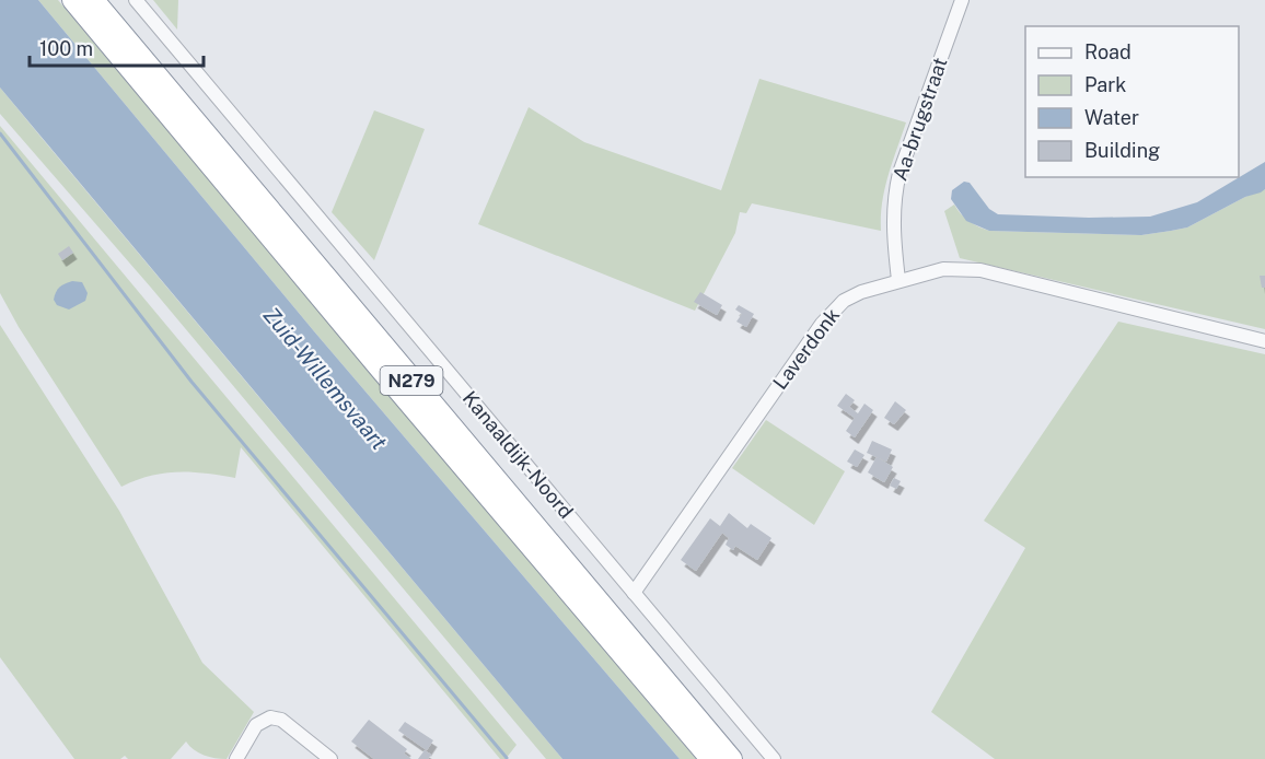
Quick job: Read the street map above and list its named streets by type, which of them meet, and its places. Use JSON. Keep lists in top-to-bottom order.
{
  "streets": {
    "highway": ["N279", "Kanaaldijk-Noord"],
    "street": ["Aa-brugstraat", "Laverdonk"]
  },
  "crossings": [
    ["Aa-brugstraat", "Laverdonk"],
    ["Laverdonk", "Kanaaldijk-Noord"]
  ],
  "water": ["Zuid-Willemsvaart"],
  "legend": [
    "Road",
    "Park",
    "Water",
    "Building"
  ],
  "scale_bar": "100 m"
}
